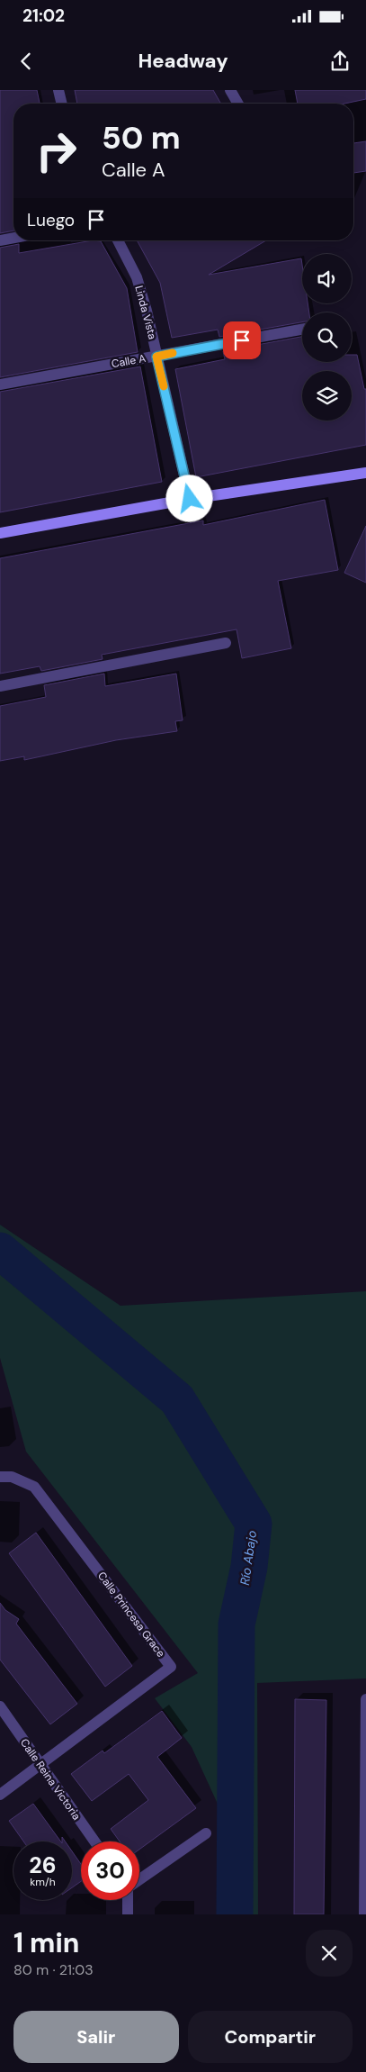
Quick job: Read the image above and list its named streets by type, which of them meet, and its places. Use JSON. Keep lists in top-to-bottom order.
{
  "streets": {
    "street": [
      "Linda Vista",
      "Calle A",
      "Calle Princesa Grace",
      "Calle Reina Victoria"
    ]
  },
  "crossings": [
    ["Linda Vista", "Calle A"],
    ["Calle Princesa Grace", "Calle Reina Victoria"]
  ],
  "water": ["Río Abajo"],
  "page": {
    "status": "21:02",
    "header": "Headway",
    "turn": ["50 m", "Calle A"],
    "then": "Luego",
    "speed": "26 km/h",
    "limit": "30",
    "heading": ["1 min", "80 m · 21:03"],
    "buttons": ["Salir", "Compartir"]
  }
}
